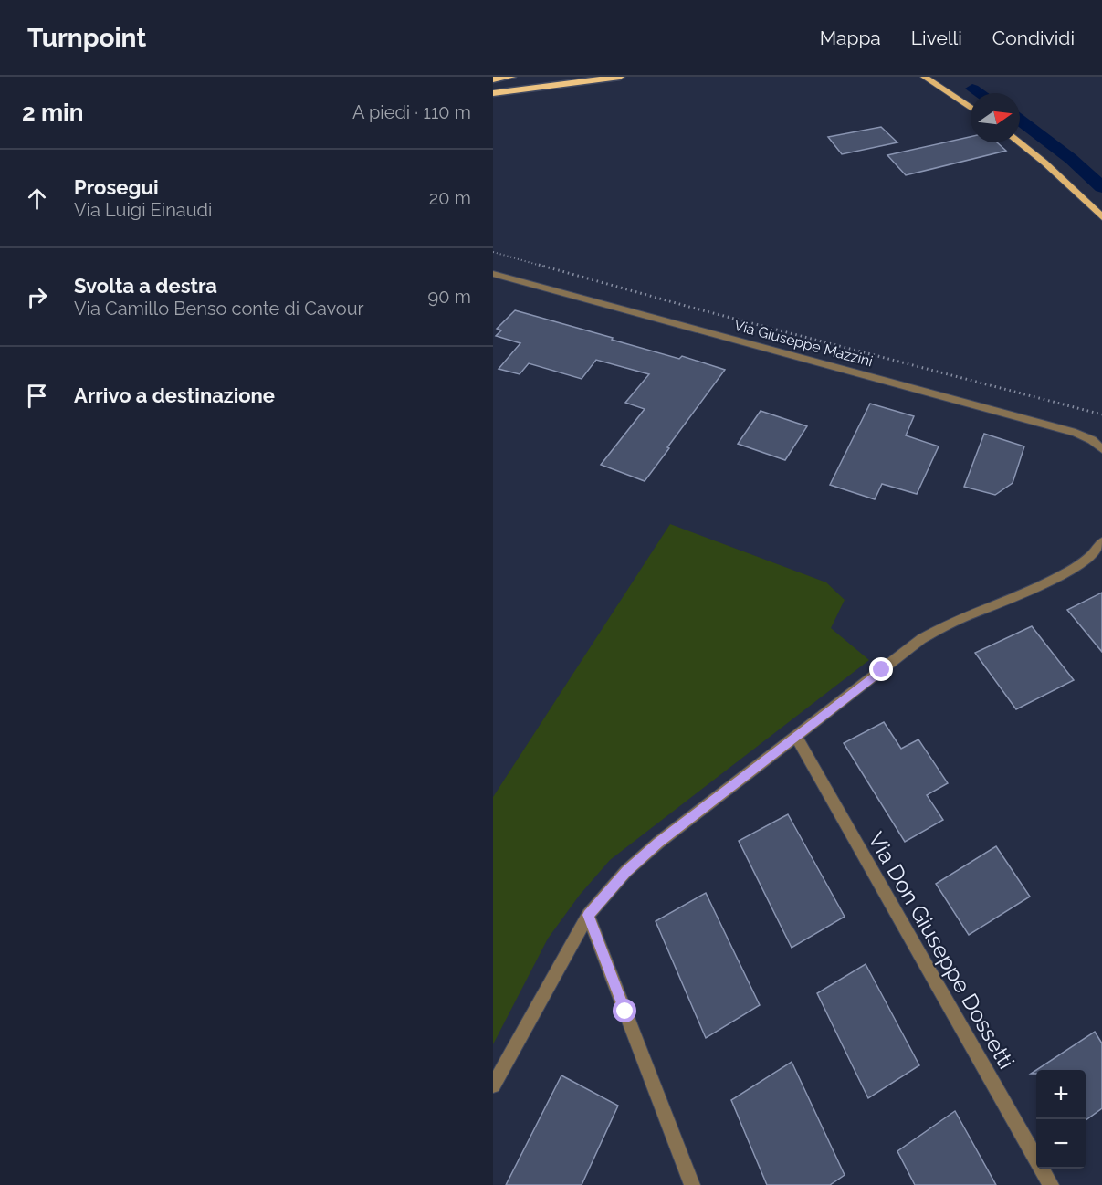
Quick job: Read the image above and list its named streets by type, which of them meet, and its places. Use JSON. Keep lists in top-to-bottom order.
{
  "streets": {
    "street": ["Via Giuseppe Mazzini", "Via Don Giuseppe Dossetti"]
  },
  "north": "right",
  "page": {
    "header": "Turnpoint",
    "nav": ["Mappa", "Livelli", "Condividi"],
    "heading": ["2 min", "A piedi · 110 m"],
    "list": [
      ["Prosegui", "Via Luigi Einaudi", "20 m"],
      ["Svolta a destra", "Via Camillo Benso conte di Cavour", "90 m"],
      "Arrivo a destinazione"
    ],
    "map_buttons": ["+", "−"]
  }
}
